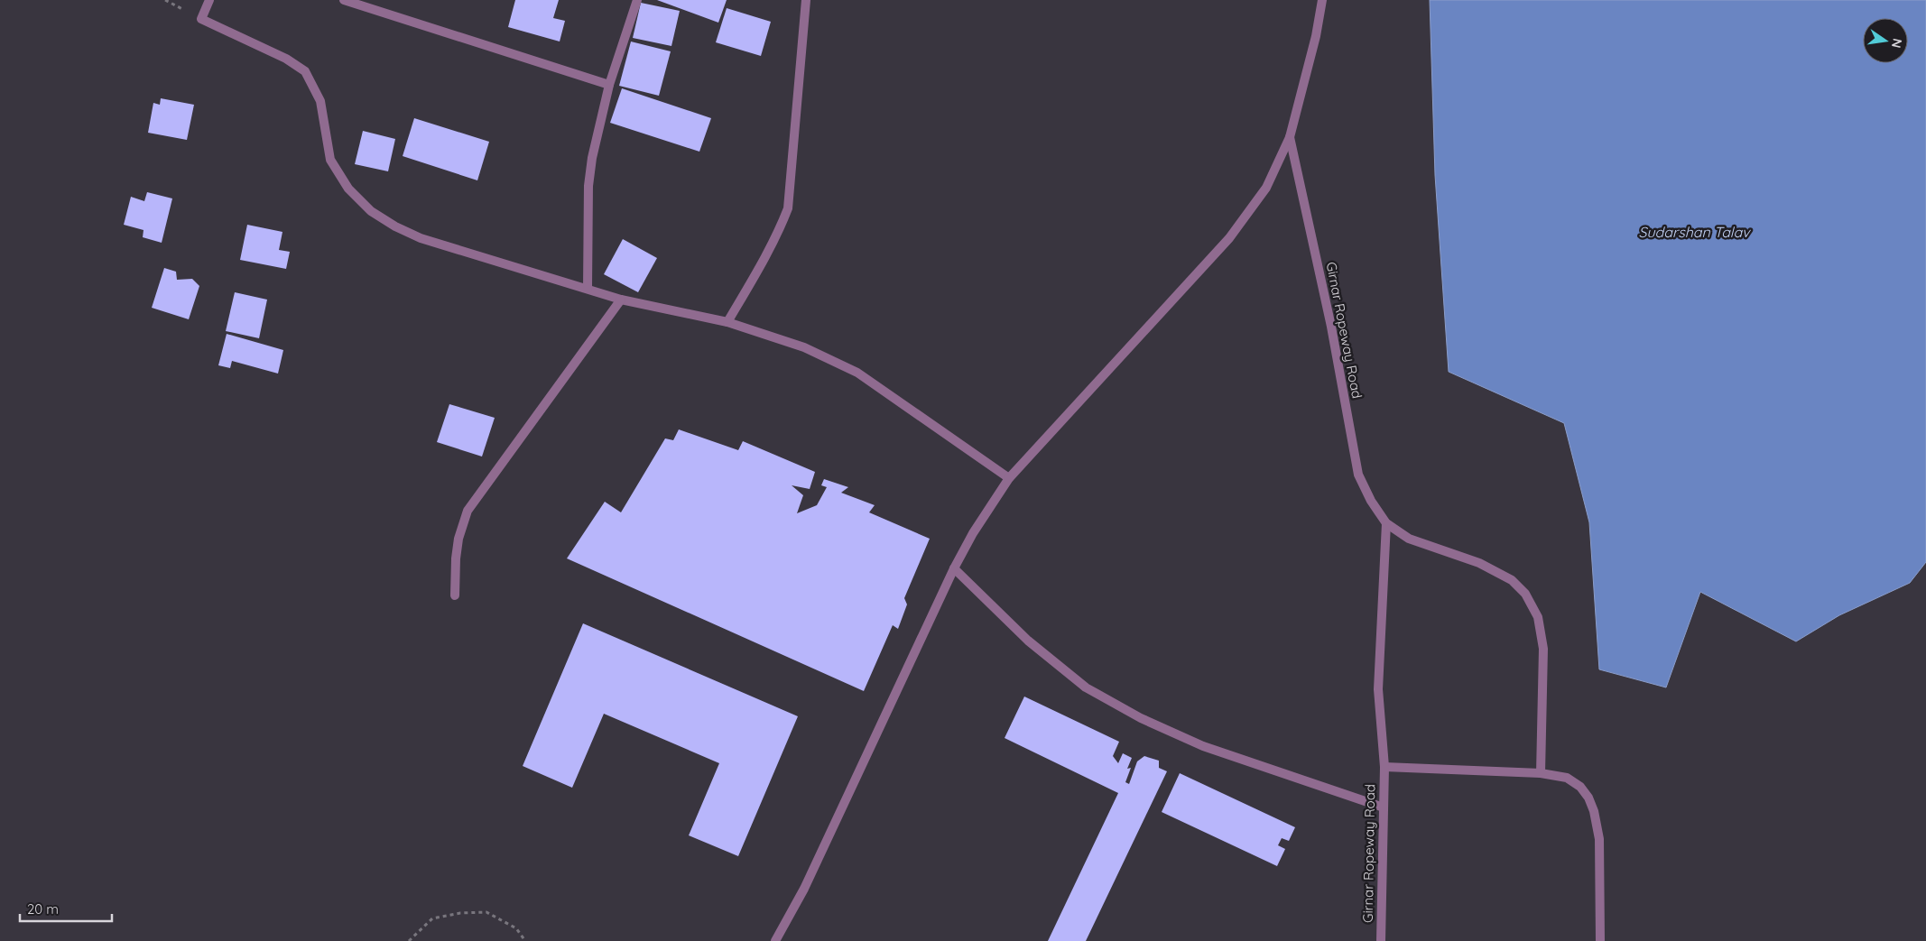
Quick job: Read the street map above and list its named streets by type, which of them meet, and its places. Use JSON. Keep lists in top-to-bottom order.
{
  "streets": {
    "street": ["Girnar Ropeway Road"]
  },
  "water": ["Sudarshan Talav"],
  "scale_bar": "20 m",
  "north": "right"
}
